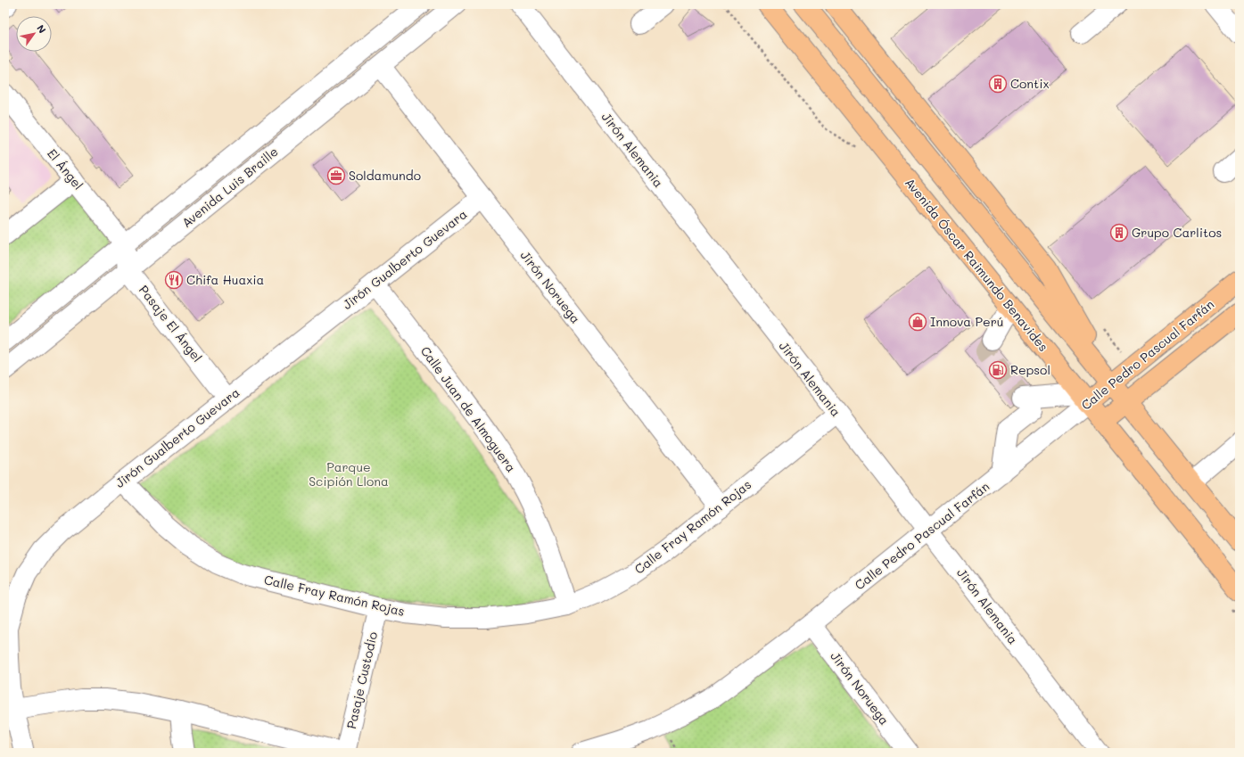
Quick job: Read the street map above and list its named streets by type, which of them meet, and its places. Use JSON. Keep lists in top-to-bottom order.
{
  "streets": {
    "main road": ["Avenida Óscar Raimundo Benavides", "Calle Pedro Pascual Farfán"],
    "street": [
      "Jirón Alemania",
      "El Ángel",
      "Avenida Luis Braille",
      "Jirón Gualberto Guevara",
      "Jirón Noruega",
      "Pasaje El Ángel",
      "Calle Juan de Almoguera",
      "Calle Fray Ramón Rojas",
      "Pasaje Custodio"
    ]
  },
  "crossings": [
    ["Jirón Alemania", "Calle Pedro Pascual Farfán"],
    ["Jirón Alemania", "Calle Fray Ramón Rojas"],
    ["El Ángel", "Avenida Luis Braille"],
    ["Avenida Luis Braille", "Jirón Noruega"],
    ["Avenida Luis Braille", "Pasaje El Ángel"],
    ["Jirón Gualberto Guevara", "Jirón Noruega"],
    ["Jirón Gualberto Guevara", "Pasaje El Ángel"],
    ["Jirón Gualberto Guevara", "Calle Juan de Almoguera"],
    ["Jirón Gualberto Guevara", "Calle Fray Ramón Rojas"],
    ["Avenida Óscar Raimundo Benavides", "Calle Pedro Pascual Farfán"],
    ["Jirón Noruega", "Calle Pedro Pascual Farfán"],
    ["Jirón Noruega", "Calle Fray Ramón Rojas"],
    ["Calle Juan de Almoguera", "Calle Fray Ramón Rojas"],
    ["Calle Fray Ramón Rojas", "Pasaje Custodio"]
  ],
  "parks": ["Parque Scipión Llona"],
  "places": {
    "building": ["Contix", "Grupo Carlitos"],
    "office": ["Soldamundo"],
    "restaurant": ["Chifa Huaxia"],
    "shop": ["Innova Perú"],
    "fuel station": ["Repsol"]
  },
  "north": "top right"
}
